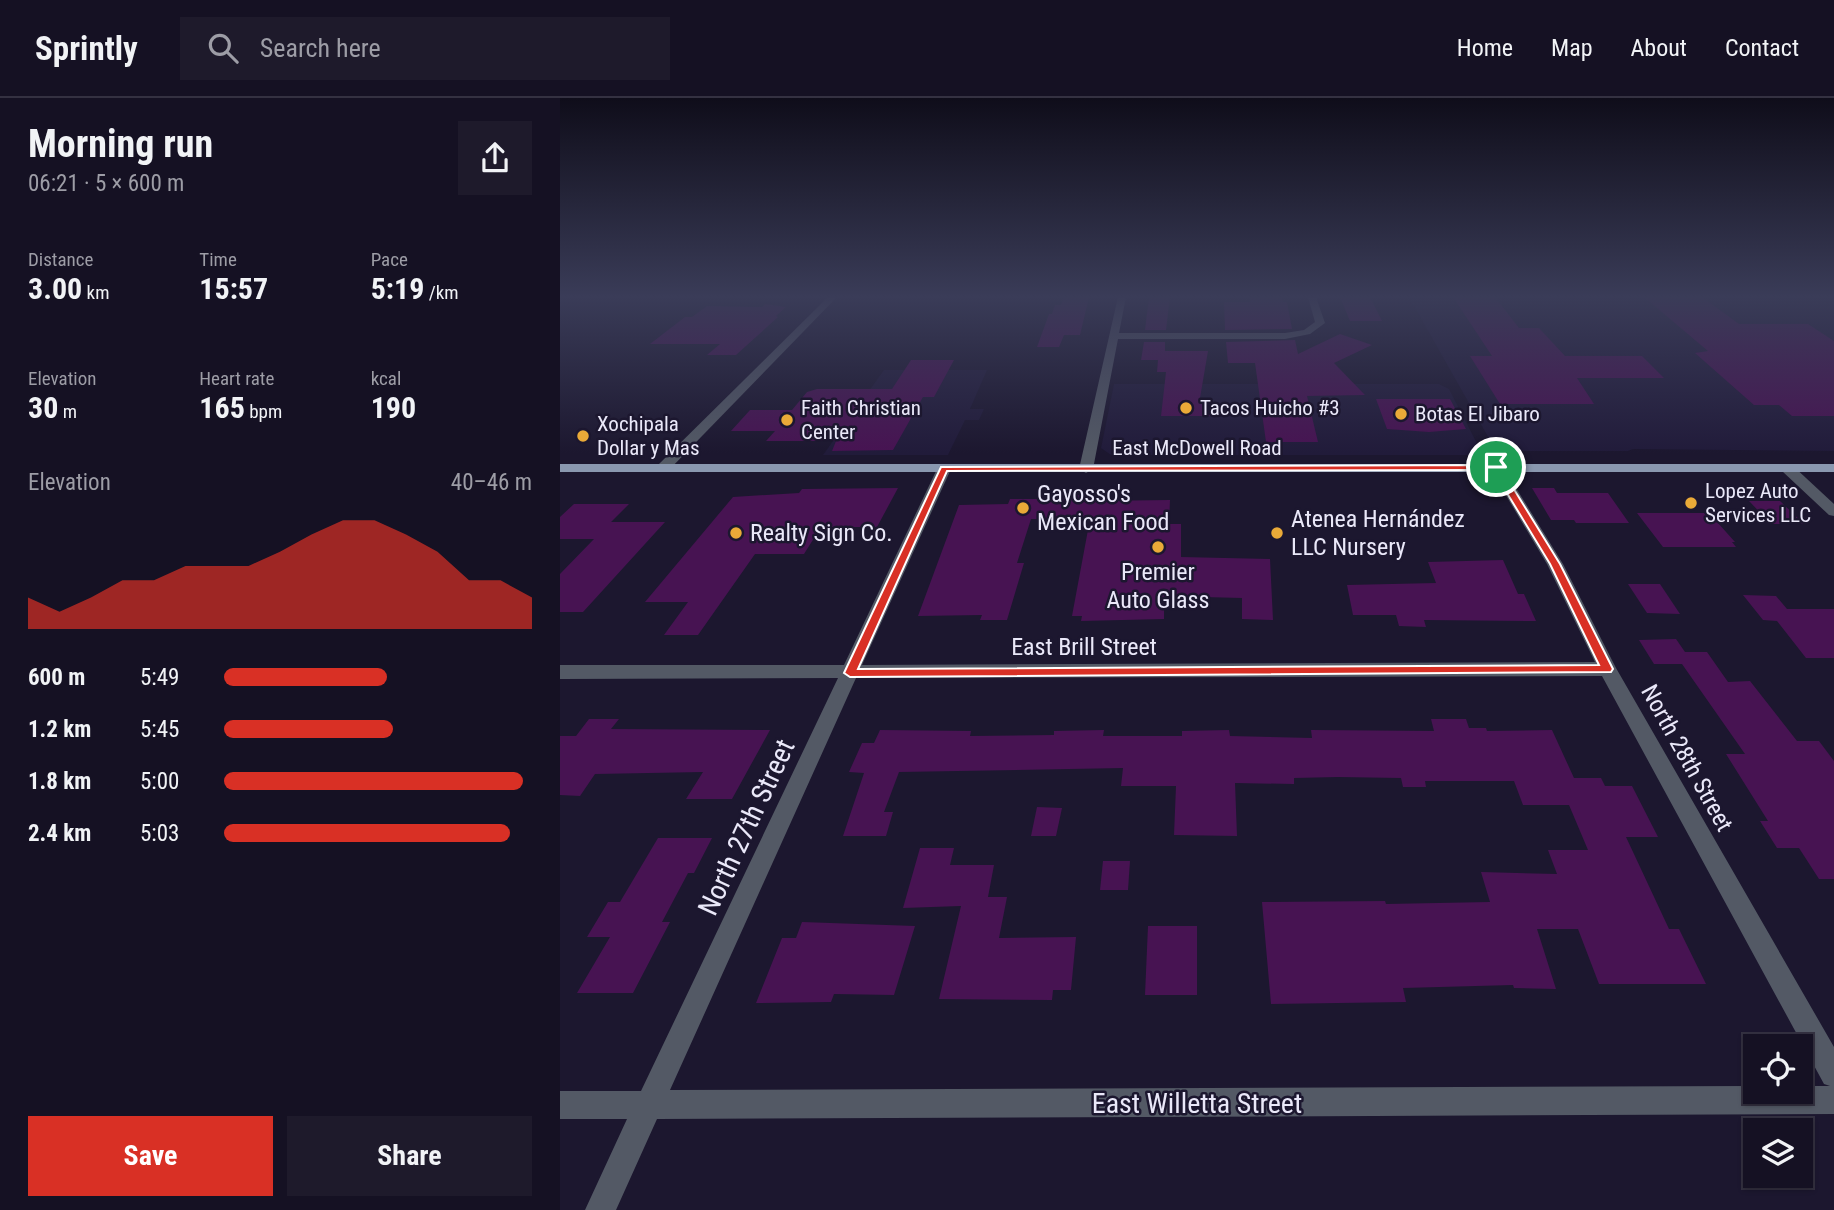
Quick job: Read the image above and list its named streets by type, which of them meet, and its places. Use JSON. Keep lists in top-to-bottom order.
{
  "streets": {
    "main road": ["East McDowell Road"],
    "street": [
      "East Brill Street",
      "North 28th Street",
      "North 27th Street",
      "East Willetta Street"
    ]
  },
  "crossings": [
    ["East McDowell Road", "North 28th Street"],
    ["East McDowell Road", "North 27th Street"],
    ["East Brill Street", "North 28th Street"],
    ["East Brill Street", "North 27th Street"],
    ["North 27th Street", "East Willetta Street"]
  ],
  "places": [
    "Tacos Huicho #3",
    "Botas El Jibaro",
    "Faith Christian Center",
    "Xochipala Dollar y Mas",
    "Lopez Auto Services LLC",
    "Gayosso's Mexican Food",
    "Realty Sign Co.",
    "Atenea Hernández LLC Nursery",
    "Premier Auto Glass"
  ],
  "page": {
    "header": "Sprintly",
    "search": "Search here",
    "nav": [
      "Home",
      "Map",
      "About",
      "Contact"
    ],
    "heading": ["Morning run", "06:21 · 5 × 600 m"],
    "stats": [
      ["Distance", "3.00 km"],
      ["Time", "15:57"],
      ["Pace", "5:19 /km"],
      ["Elevation", "30 m"],
      ["Heart rate", "165 bpm"],
      ["kcal", "190"]
    ],
    "chart": ["Elevation", "40–46 m"],
    "list": [
      {
        "name": "600 m",
        "note": "5:49"
      },
      {
        "name": "1.2 km",
        "note": "5:45"
      },
      {
        "name": "1.8 km",
        "note": "5:00"
      },
      {
        "name": "2.4 km",
        "note": "5:03"
      }
    ],
    "buttons": ["Save", "Share"]
  }
}
